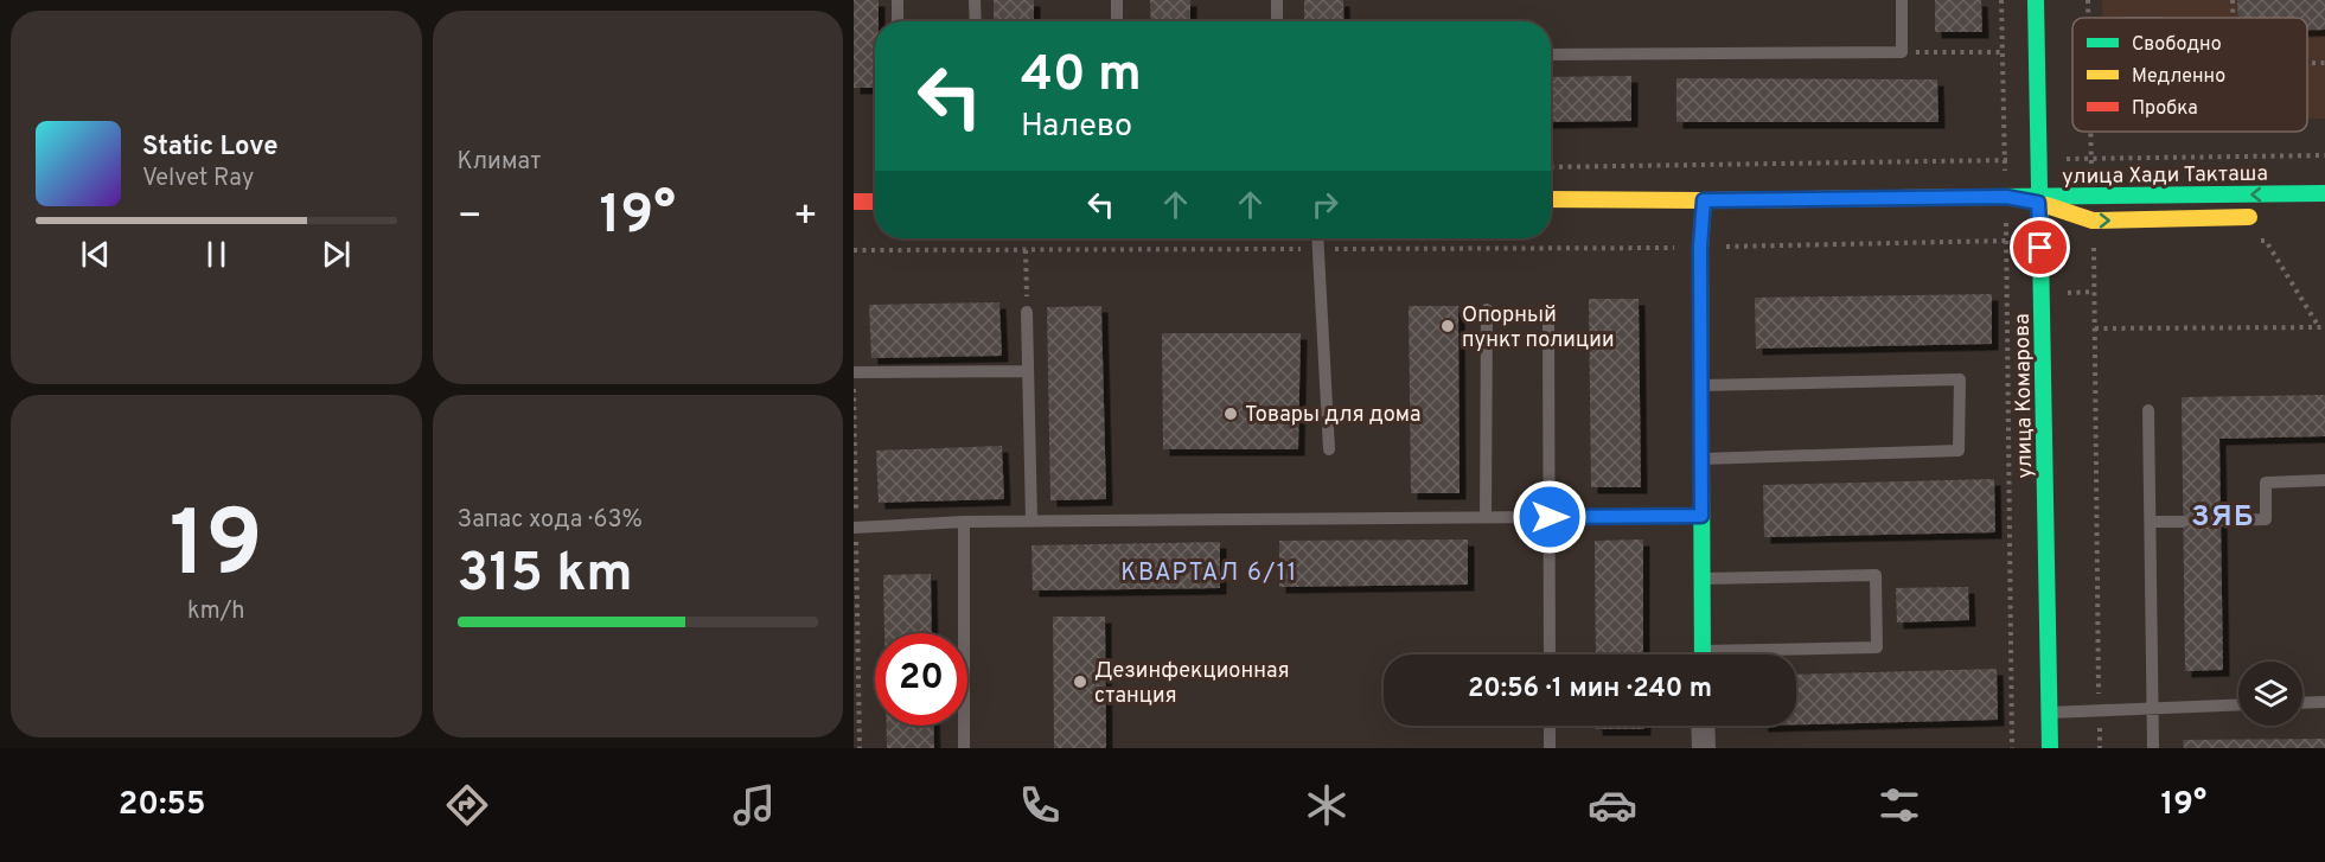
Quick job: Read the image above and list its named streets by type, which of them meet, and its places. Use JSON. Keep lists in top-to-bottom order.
{
  "streets": {
    "street": ["улица Хади Такташа", "улица Комарова"]
  },
  "crossings": [
    ["улица Хади Такташа", "улица Комарова"]
  ],
  "districts": ["ЗЯБ", "КВАРТАЛ 6/11"],
  "places": ["Опорный пункт полиции", "Товары для дома", "Дезинфекционная станция"],
  "legend": ["Свободно", "Медленно", "Пробка"],
  "page": {
    "tile": [
      "Климат",
      ["19", "km/h"],
      ["Запас хода · 63%", "315 km"]
    ],
    "turn": ["40 m", "Налево"],
    "song": ["Static Love", "Velvet Ray"],
    "heat": ["−", "19°", "+"],
    "limit": "20",
    "trip": "20:56 · 1 мин · 240 m",
    "tabs": ["20:55", "19°"]
  }
}
